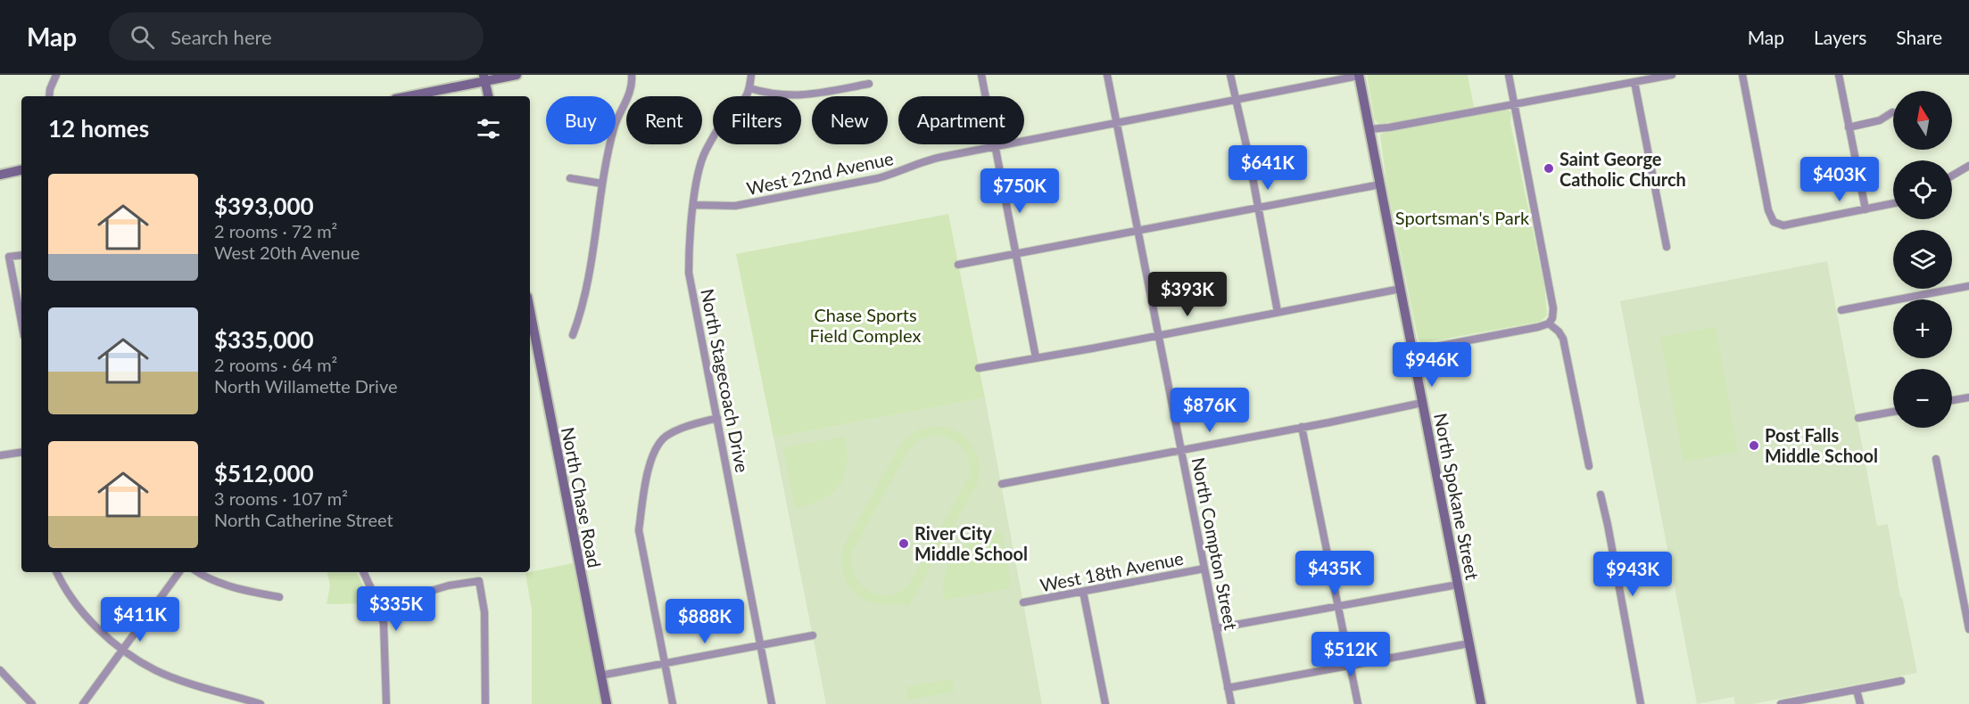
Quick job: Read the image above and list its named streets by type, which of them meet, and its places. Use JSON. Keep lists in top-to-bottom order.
{
  "streets": {
    "main road": ["North Spokane Street", "North Chase Road"],
    "street": [
      "West 22nd Avenue",
      "North Stagecoach Drive",
      "North Compton Street",
      "West 18th Avenue"
    ]
  },
  "crossings": [
    ["West 22nd Avenue", "North Stagecoach Drive"],
    ["West 22nd Avenue", "North Spokane Street"],
    ["West 22nd Avenue", "North Compton Street"],
    ["North Compton Street", "West 18th Avenue"]
  ],
  "parks": ["Sportsman's Park", "Chase Sports Field Complex"],
  "places": ["Saint George Catholic Church", "Post Falls Middle School", "River City Middle School"],
  "north": "top",
  "page": {
    "header": "Map",
    "search": "Search here",
    "nav": ["Map", "Layers", "Share"],
    "map_buttons": ["+", "−"],
    "chip": [
      "Buy",
      "Rent",
      "Filters",
      "New",
      "Apartment"
    ],
    "heading": "12 homes",
    "price": [
      "$641K",
      "$403K",
      "$750K",
      "$393K",
      "$946K",
      "$876K",
      "$435K",
      "$943K",
      "$335K",
      "$411K",
      "$888K",
      "$512K"
    ],
    "list": [
      {
        "name": "$393,000",
        "note": "2 rooms · 72 m² · West 20th Avenue"
      },
      {
        "name": "$335,000",
        "note": "2 rooms · 64 m² · North Willamette Drive"
      },
      {
        "name": "$512,000",
        "note": "3 rooms · 107 m² · North Catherine Street"
      }
    ]
  }
}
